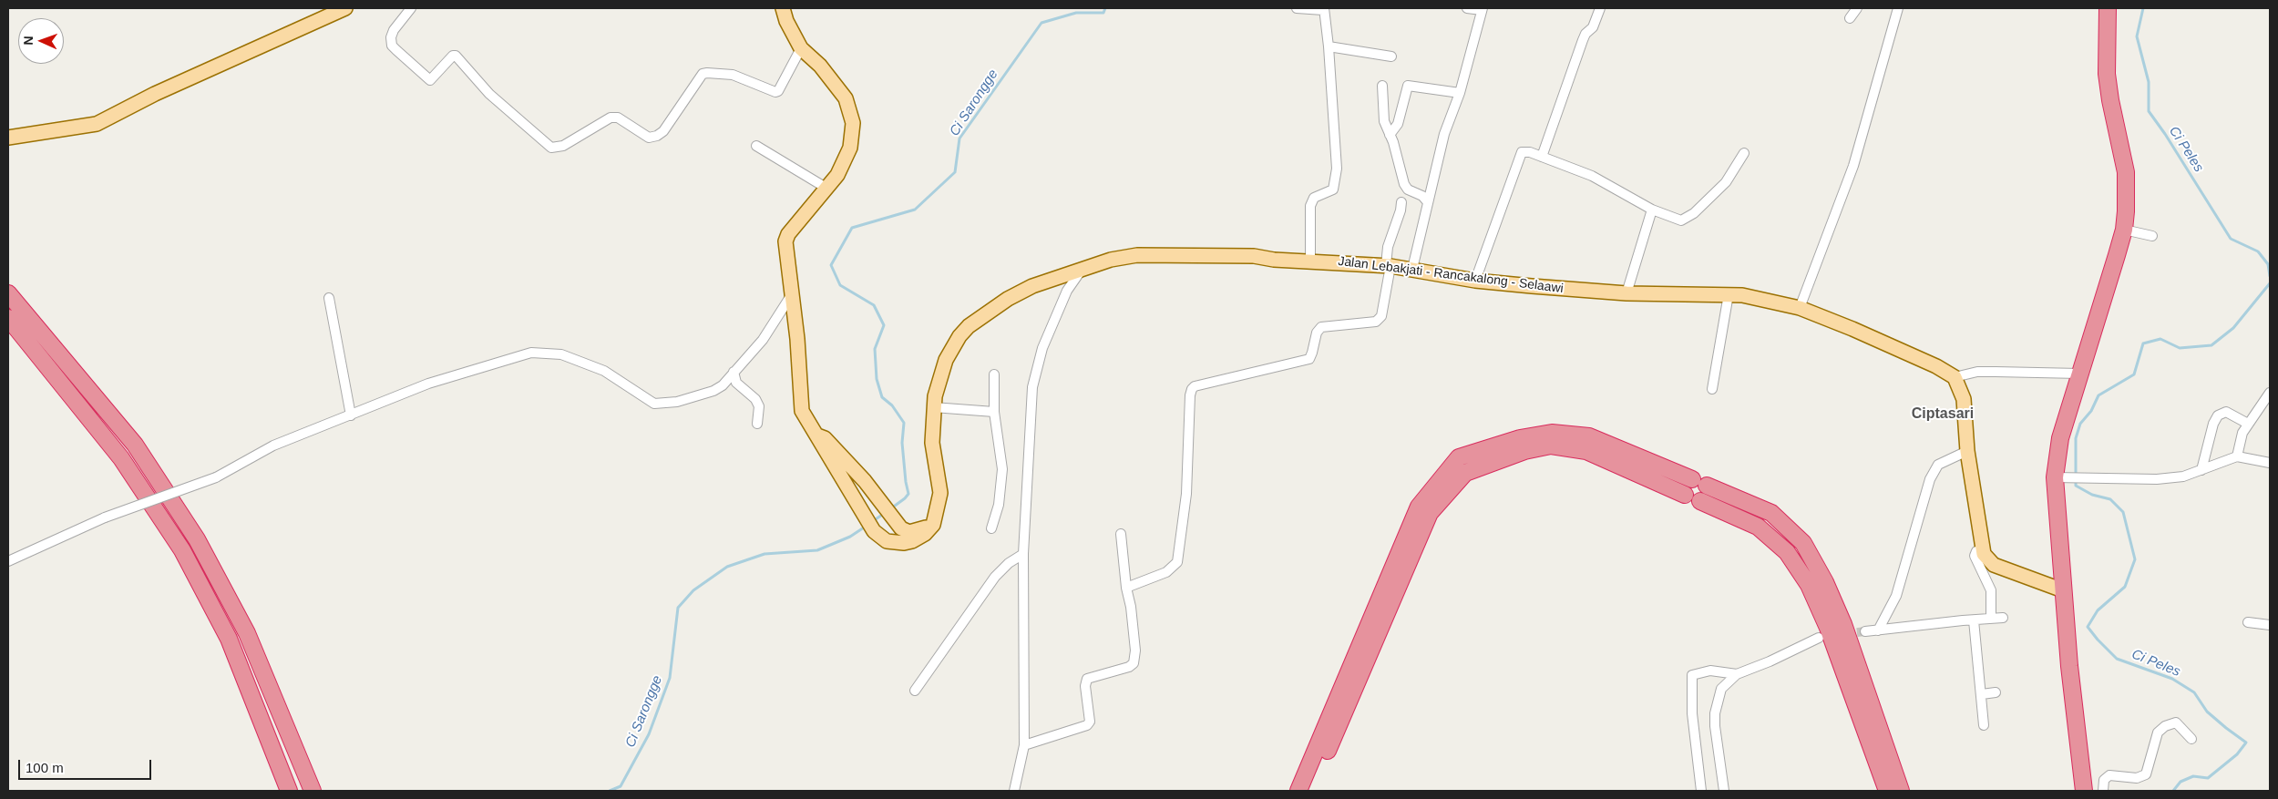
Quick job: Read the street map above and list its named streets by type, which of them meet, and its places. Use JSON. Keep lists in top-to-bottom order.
{
  "streets": {
    "main road": ["Jalan Lebakjati - Rancakalong - Selaawi"]
  },
  "districts": ["Ciptasari"],
  "water": ["Ci Sarongge", "Ci Peles"],
  "scale_bar": "100 m",
  "north": "left"
}
